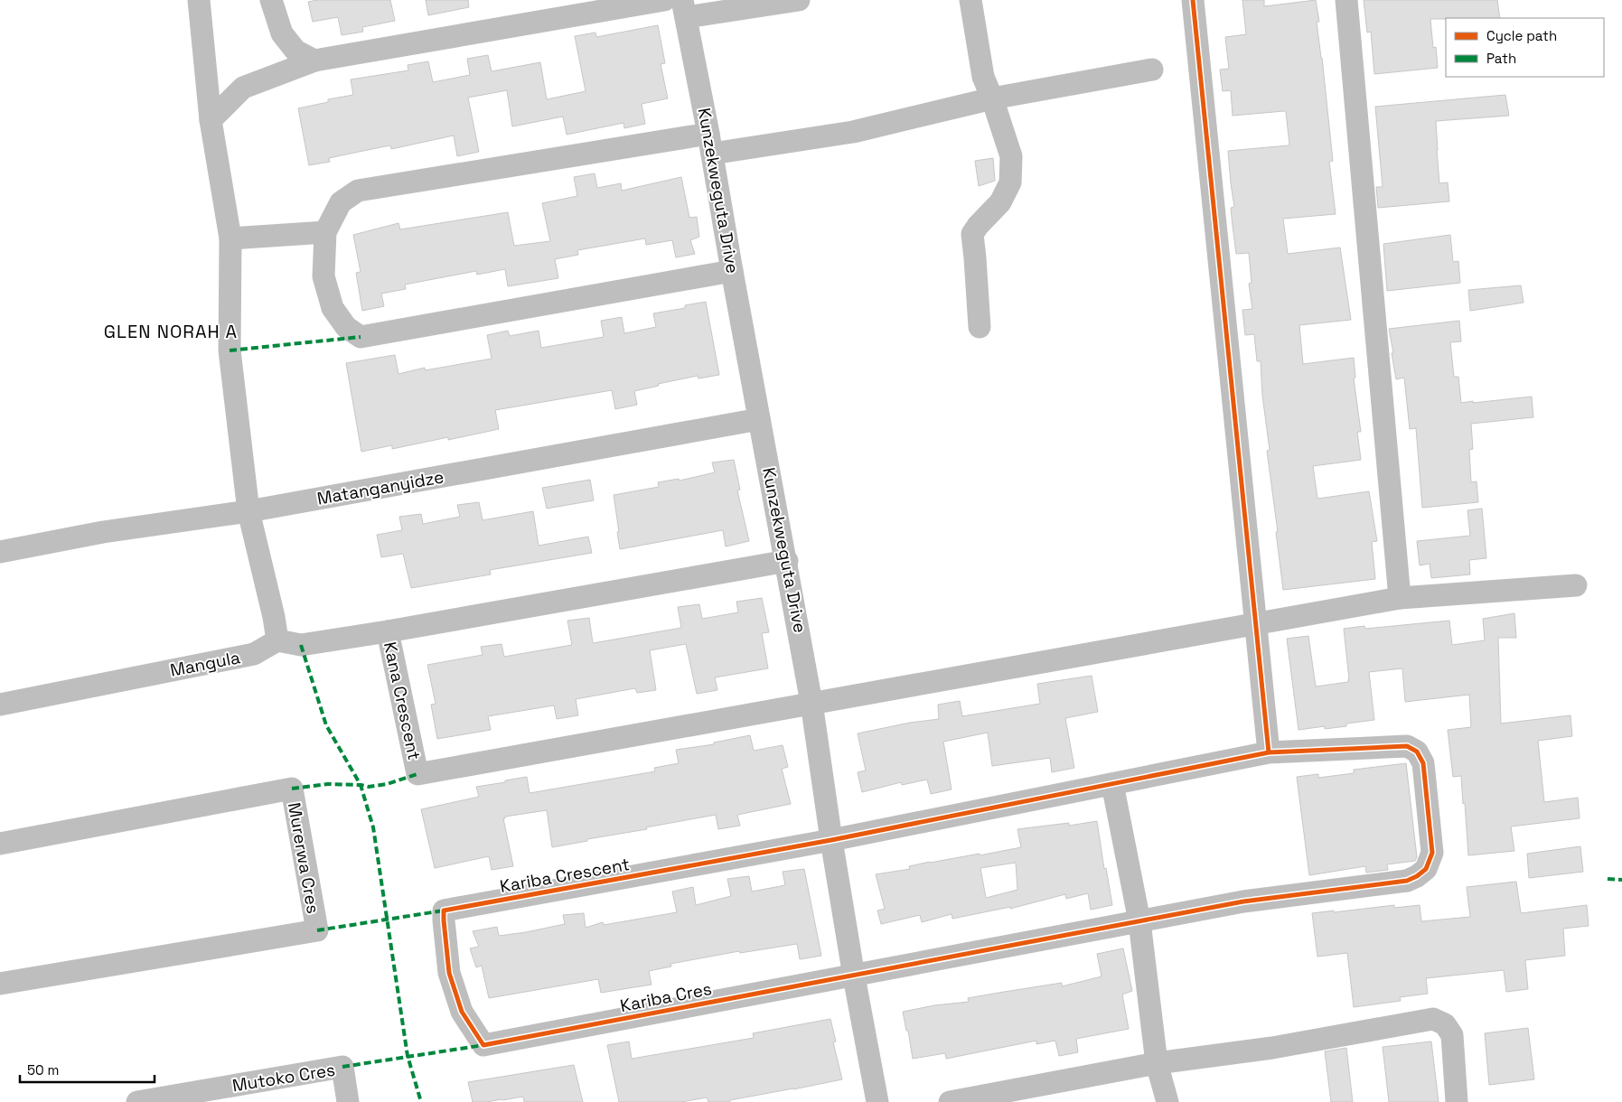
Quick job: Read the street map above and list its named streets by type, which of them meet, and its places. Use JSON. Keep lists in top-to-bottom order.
{
  "streets": {
    "street": [
      "Kunzekweguta Drive",
      "Matanganyidze",
      "Mangula",
      "Kana Crescent",
      "Murerwa Cres",
      "Kariba Crescent",
      "Kariba Cres",
      "Mutoko Cres"
    ]
  },
  "crossings": [
    ["Kunzekweguta Drive", "Matanganyidze"],
    ["Kunzekweguta Drive", "Kana Crescent"],
    ["Kunzekweguta Drive", "Kariba Crescent"],
    ["Kunzekweguta Drive", "Kariba Cres"],
    ["Kariba Crescent", "Kariba Cres"]
  ],
  "districts": ["GLEN NORAH A"],
  "legend": ["Cycle path", "Path"],
  "scale_bar": "50 m"
}
